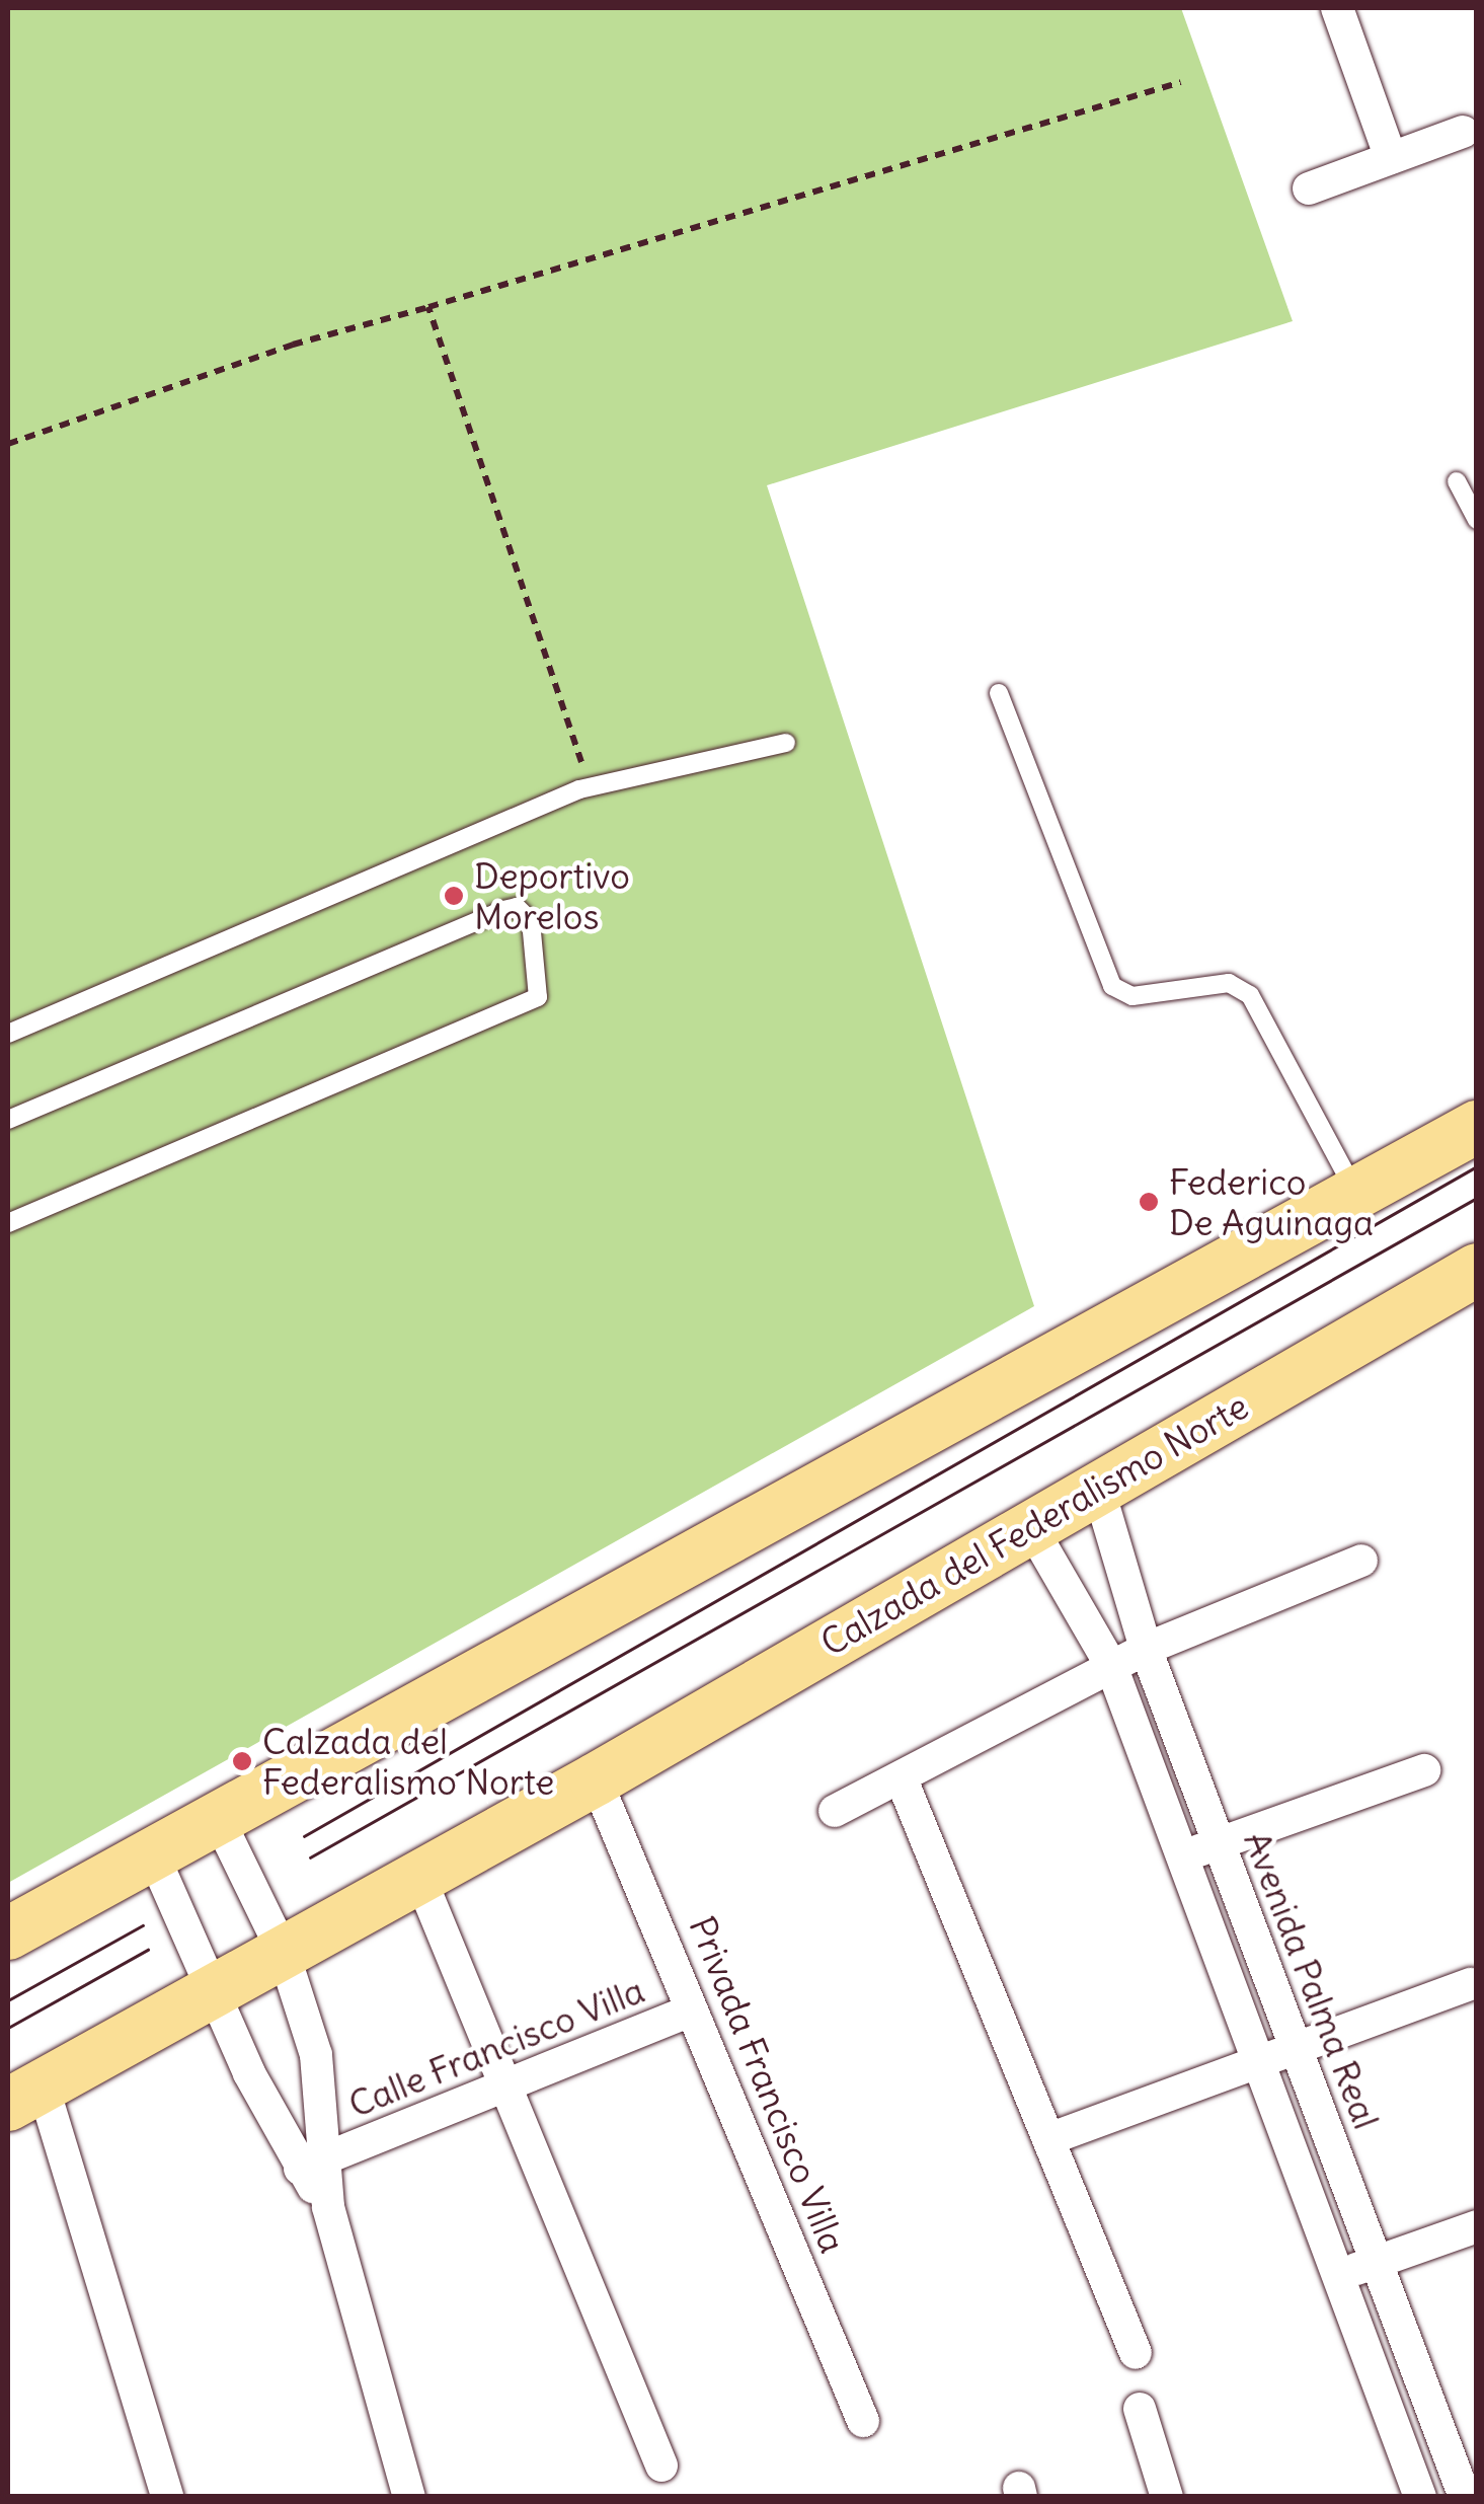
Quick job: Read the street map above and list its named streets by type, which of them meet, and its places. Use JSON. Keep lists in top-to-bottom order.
{
  "streets": {
    "main road": ["Calzada del Federalismo Norte"],
    "street": ["Avenida Palma Real", "Calle Francisco Villa", "Privada Francisco Villa"]
  },
  "crossings": [
    ["Calzada del Federalismo Norte", "Avenida Palma Real"],
    ["Calzada del Federalismo Norte", "Calle Francisco Villa"],
    ["Calzada del Federalismo Norte", "Privada Francisco Villa"],
    ["Calle Francisco Villa", "Privada Francisco Villa"]
  ],
  "places": ["Deportivo Morelos", "Federico De Aguinaga", "Calzada del Federalismo Norte"]
}
